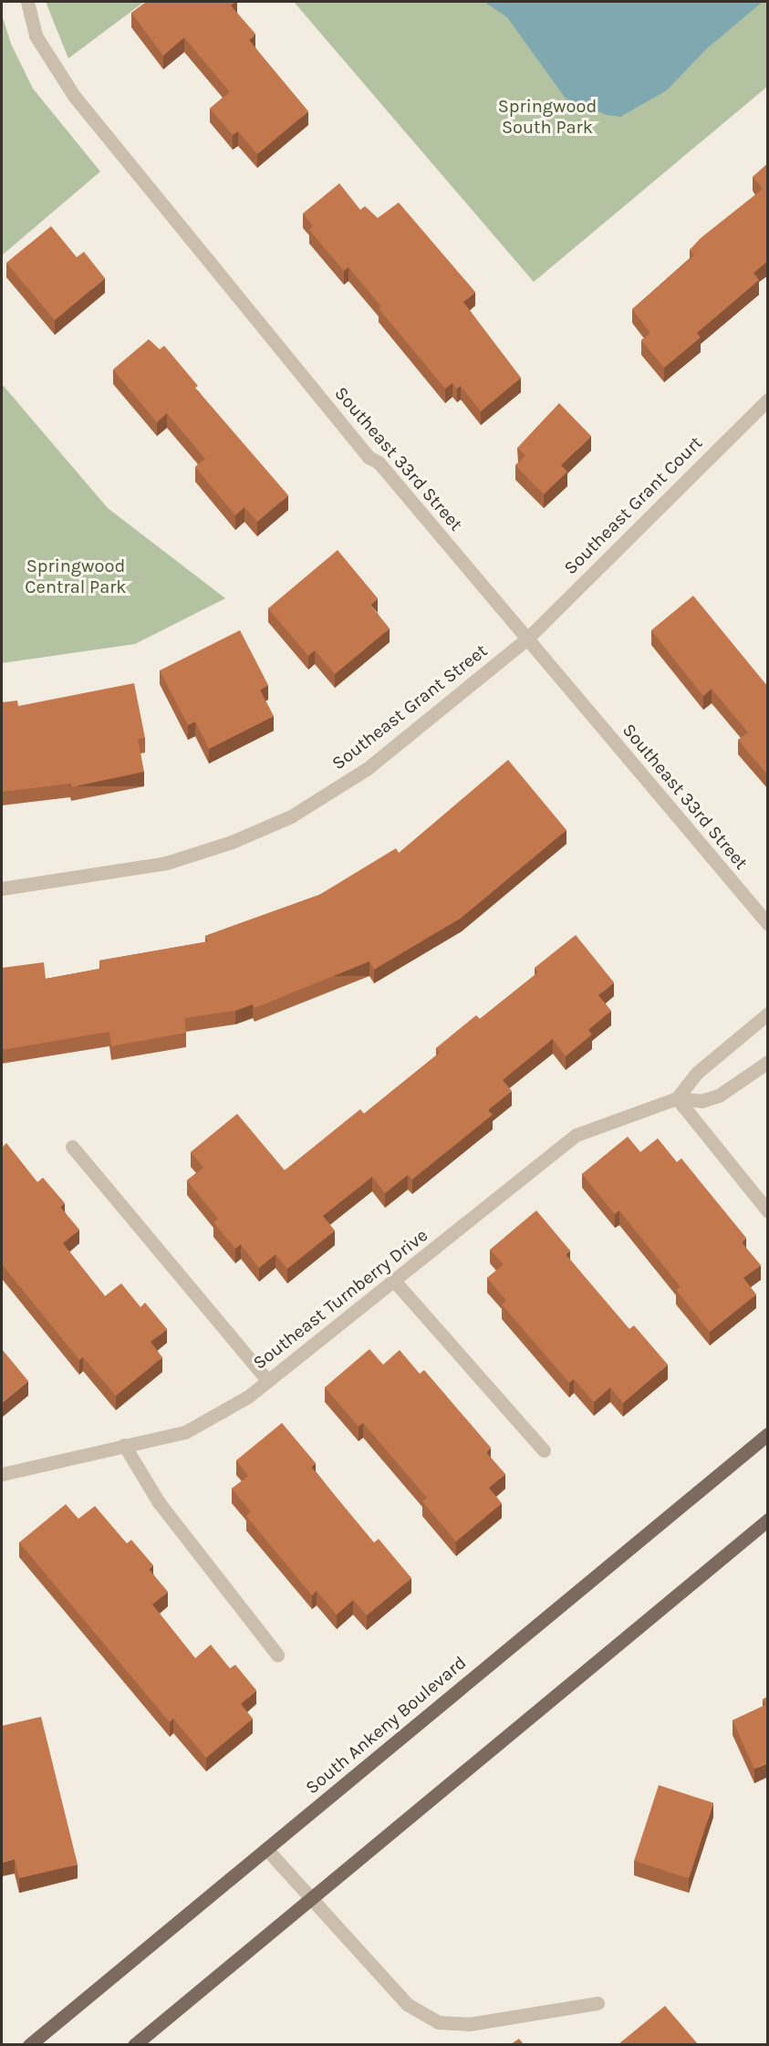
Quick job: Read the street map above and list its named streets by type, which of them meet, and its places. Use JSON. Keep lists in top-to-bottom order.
{
  "streets": {
    "main road": ["South Ankeny Boulevard"],
    "street": [
      "Southeast 33rd Street",
      "Southeast Grant Court",
      "Southeast Grant Street",
      "Southeast Turnberry Drive"
    ]
  },
  "crossings": [
    ["Southeast 33rd Street", "Southeast Grant Court"],
    ["Southeast 33rd Street", "Southeast Grant Street"],
    ["Southeast Grant Court", "Southeast Grant Street"]
  ],
  "parks": ["Springwood South Park", "Springwood Central Park"]
}
